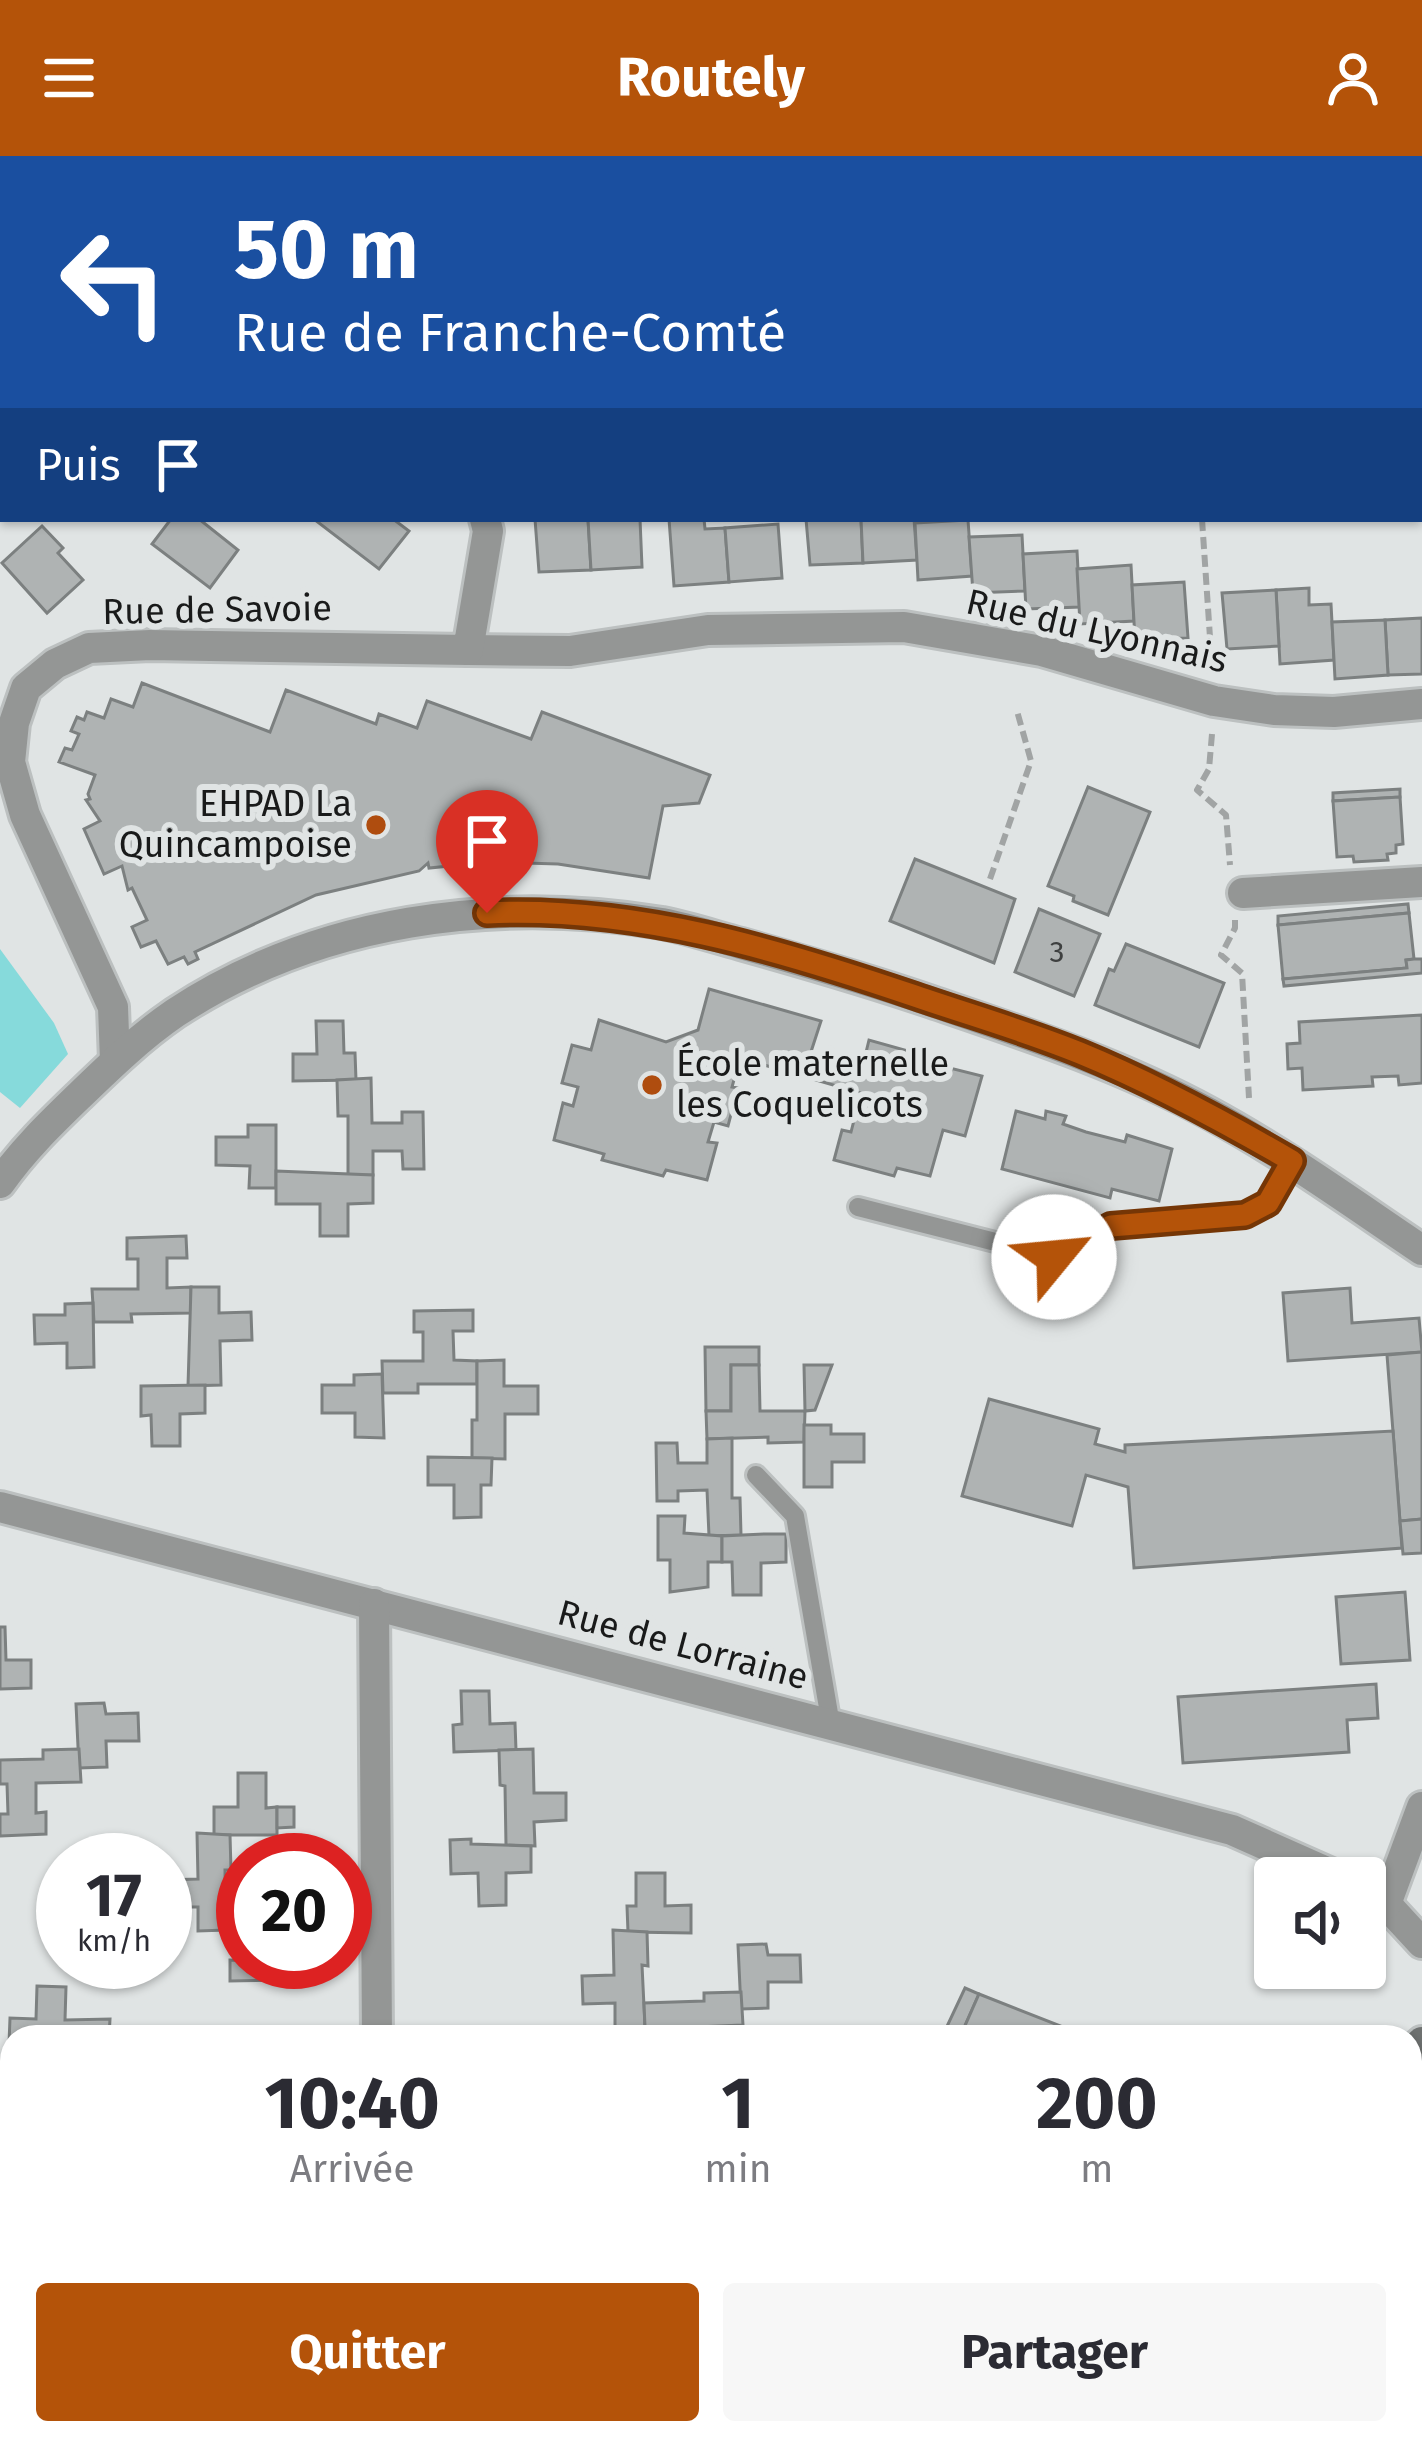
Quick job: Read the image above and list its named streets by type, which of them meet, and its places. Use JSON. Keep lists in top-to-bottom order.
{
  "streets": {
    "street": ["Rue de Savoie", "Rue du Lyonnais", "Rue de Lorraine"]
  },
  "crossings": [
    ["Rue de Savoie", "Rue du Lyonnais"]
  ],
  "places": ["EHPAD La Quincampoise", "École maternelle les Coquelicots"],
  "house_numbers": ["3"],
  "page": {
    "header": "Routely",
    "turn": ["50 m", "Rue de Franche-Comté"],
    "then": "Puis",
    "speed": "17 km/h",
    "limit": "20",
    "eta": [
      "10:40",
      "Arrivée",
      "1",
      "min",
      "200",
      "m"
    ],
    "buttons": ["Quitter", "Partager"]
  }
}
